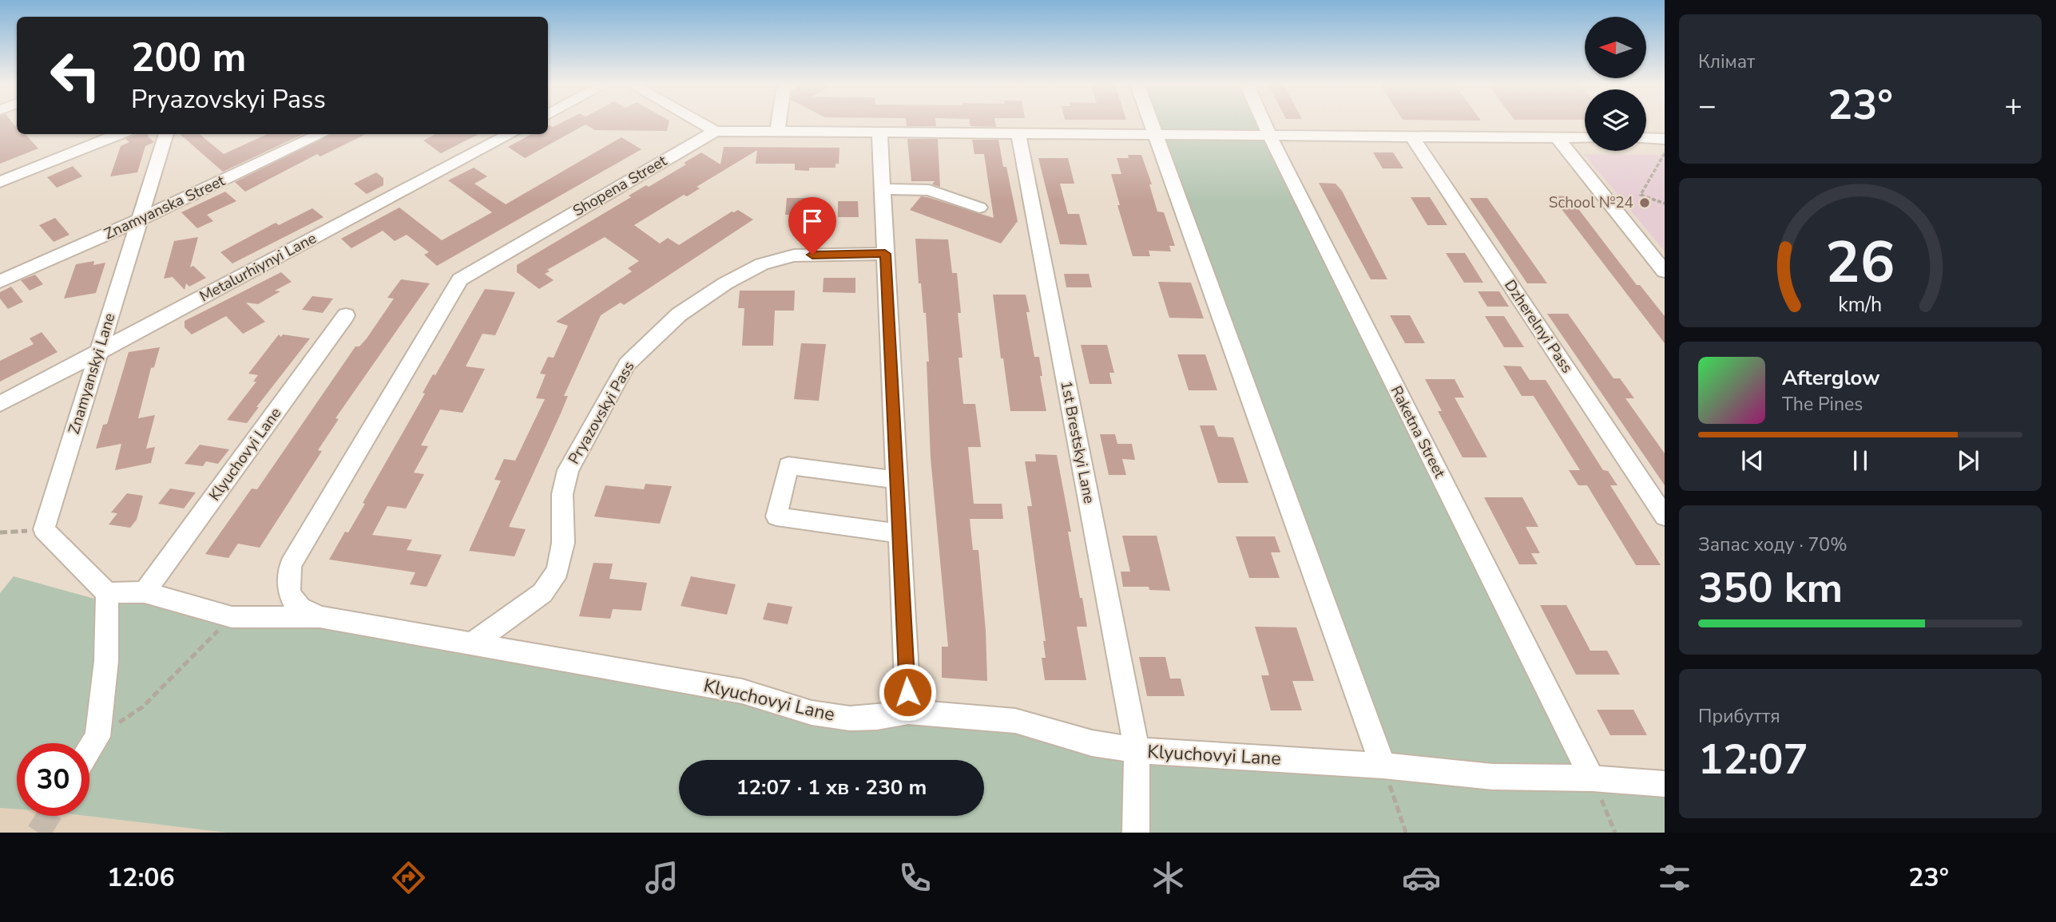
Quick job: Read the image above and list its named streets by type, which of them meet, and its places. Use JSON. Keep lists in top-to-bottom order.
{
  "streets": {
    "street": [
      "Shopena Street",
      "Znamyanska Street",
      "Metalurhiynyi Lane",
      "Dzherelnyi Pass",
      "Znamyanskyi Lane",
      "Pryazovskyi Pass",
      "Raketna Street",
      "1st Brestskyi Lane",
      "Klyuchovyi Lane"
    ]
  },
  "crossings": [
    ["Shopena Street", "Klyuchovyi Lane"],
    ["Znamyanska Street", "Znamyanskyi Lane"],
    ["Metalurhiynyi Lane", "Znamyanskyi Lane"],
    ["Pryazovskyi Pass", "Klyuchovyi Lane"],
    ["Raketna Street", "Klyuchovyi Lane"],
    ["1st Brestskyi Lane", "Klyuchovyi Lane"]
  ],
  "places": ["School №24"],
  "north": "left",
  "page": {
    "tile": [
      "Клімат",
      ["Запас ходу · 70%", "350 km"],
      ["Прибуття", "12:07"]
    ],
    "turn": ["200 m", "Pryazovskyi Pass"],
    "heat": ["−", "23°", "+"],
    "song": ["Afterglow", "The Pines"],
    "limit": "30",
    "trip": "12:07 · 1 хв · 230 m",
    "tabs": ["12:06", "23°"],
    "gauge": ["26", "km/h"]
  }
}
